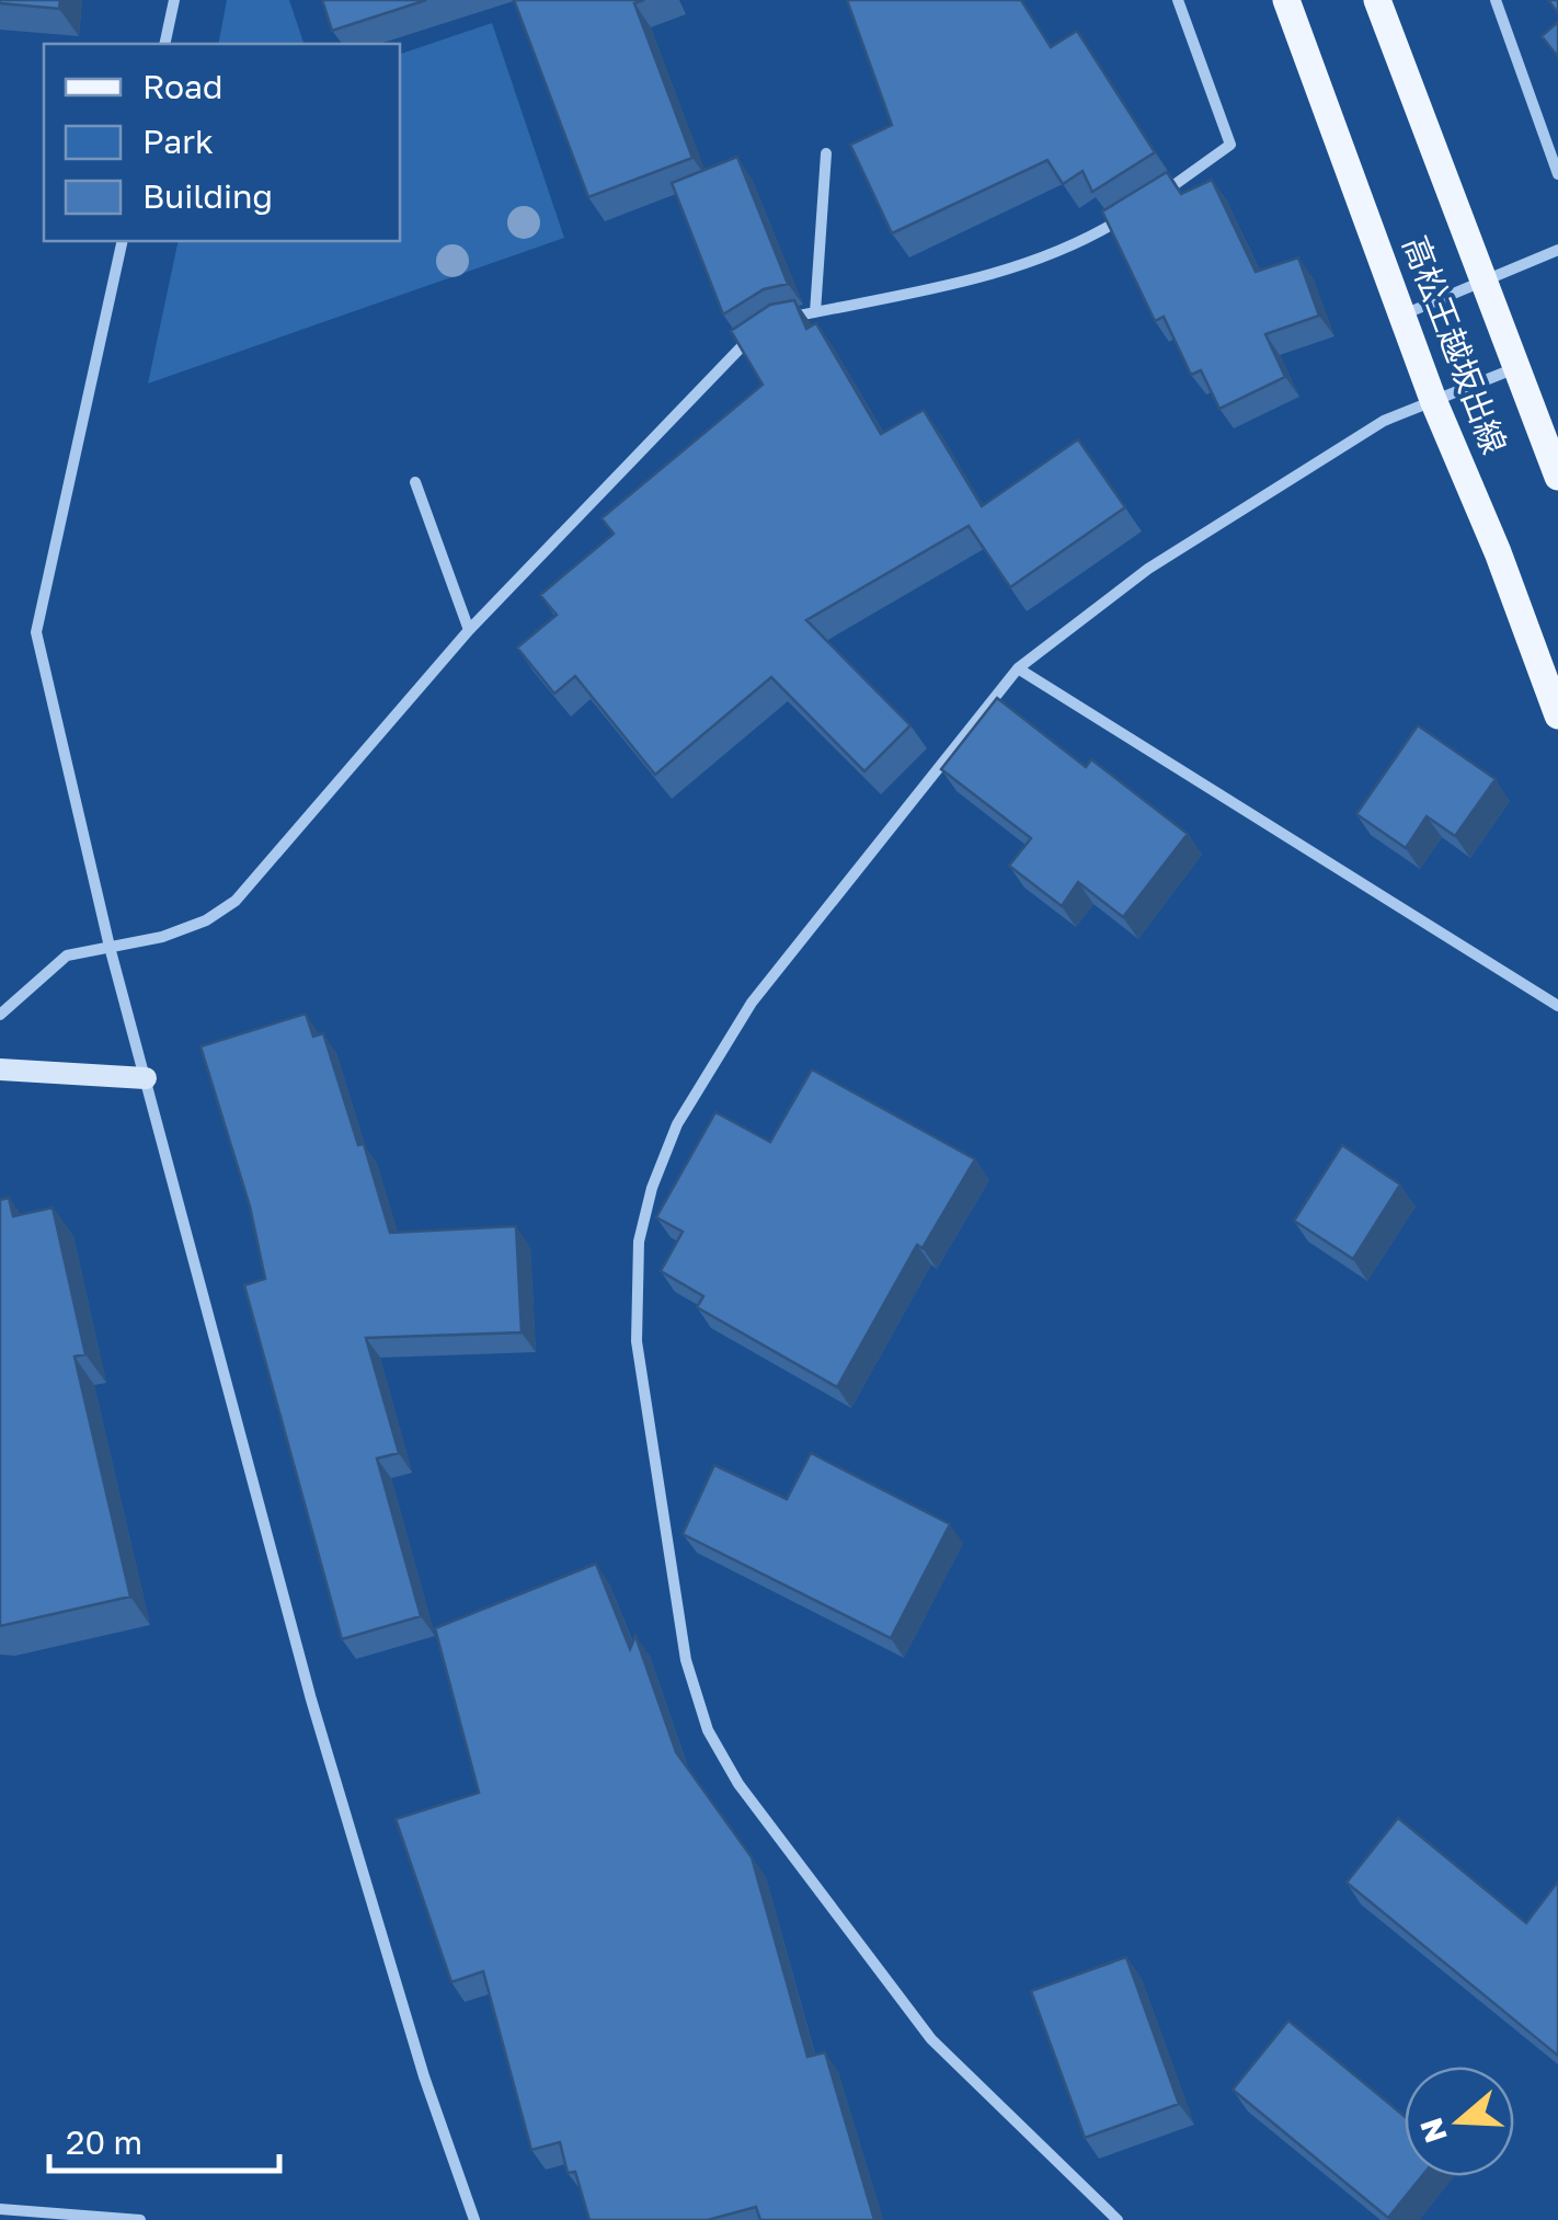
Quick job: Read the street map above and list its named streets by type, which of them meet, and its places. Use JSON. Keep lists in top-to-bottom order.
{
  "streets": {
    "main road": ["高松王越坂出線"]
  },
  "legend": ["Road", "Park", "Building"],
  "scale_bar": "20 m",
  "north": "left"
}
